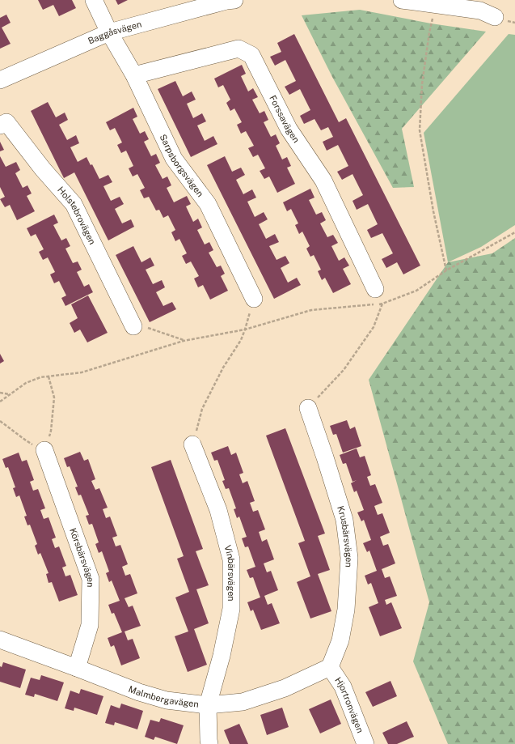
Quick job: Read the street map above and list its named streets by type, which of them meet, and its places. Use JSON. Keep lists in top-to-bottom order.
{
  "streets": {
    "street": [
      "Baggåsvägen",
      "Forssavägen",
      "Sarpsborgsvägen",
      "Holstebrovägen",
      "Krusbärsvägen",
      "Körsbärsvägen",
      "Vinbärsvägen",
      "Malmbergavägen",
      "Hjortronvägen"
    ]
  },
  "crossings": [
    ["Baggåsvägen", "Sarpsborgsvägen"],
    ["Forssavägen", "Sarpsborgsvägen"],
    ["Krusbärsvägen", "Malmbergavägen"],
    ["Krusbärsvägen", "Hjortronvägen"],
    ["Körsbärsvägen", "Malmbergavägen"],
    ["Vinbärsvägen", "Malmbergavägen"],
    ["Malmbergavägen", "Hjortronvägen"]
  ]
}
